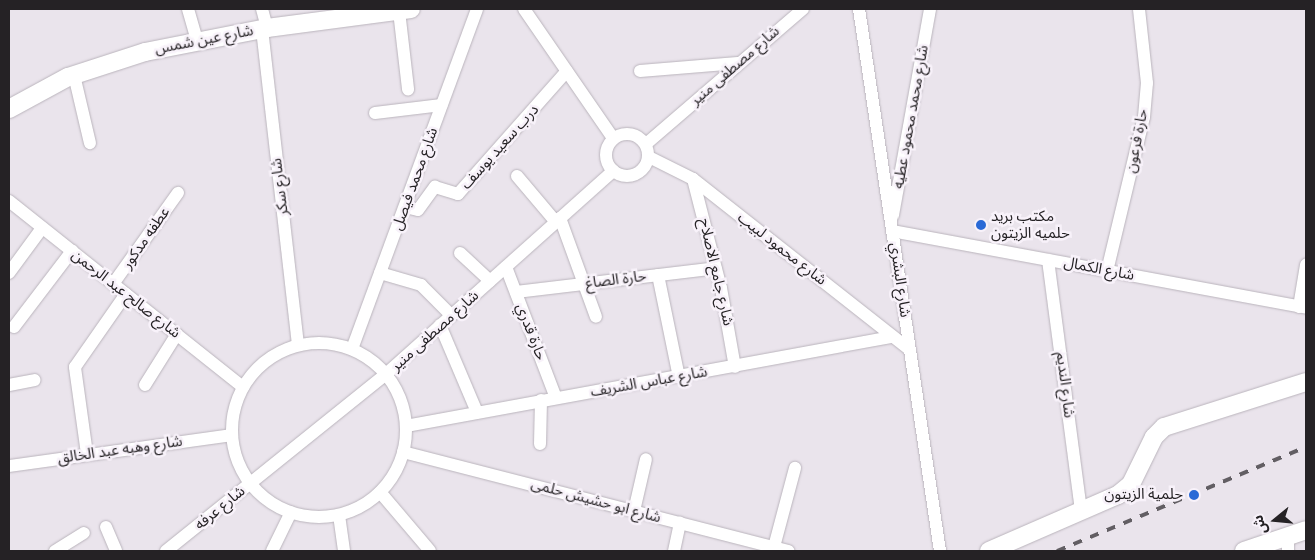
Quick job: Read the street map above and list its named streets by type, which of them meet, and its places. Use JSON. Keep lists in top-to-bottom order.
{
  "streets": {
    "street": [
      "شارع عين شمس",
      "شارع مصطفى منير",
      "شارع محمد محمود عطيه",
      "حارة فرعون",
      "درب سعيد يوسف",
      "شارع محمد فيصل",
      "شارع سكر",
      "عطفه مدكور",
      "شارع محمود لبيب",
      "شارع الكمال",
      "شارع جامع الاصلاح",
      "حارة الصاغ",
      "شارع البشري",
      "شارع صالح عبد الرحمن",
      "حارة قدري",
      "شارع عباس الشريف",
      "شارع النديم",
      "شارع وهبه عبد الخالق",
      "شارع ابو حشيش حلمى",
      "شارع عرفه"
    ]
  },
  "crossings": [
    ["شارع عين شمس", "شارع سكر"],
    ["شارع مصطفى منير", "شارع محمود لبيب"],
    ["شارع مصطفى منير", "حارة قدري"],
    ["شارع مصطفى منير", "شارع عرفه"],
    ["شارع محمد محمود عطيه", "شارع الكمال"],
    ["شارع محمد محمود عطيه", "شارع البشري"],
    ["حارة فرعون", "شارع الكمال"],
    ["درب سعيد يوسف", "شارع محمد فيصل"],
    ["عطفه مدكور", "شارع صالح عبد الرحمن"],
    ["شارع محمود لبيب", "شارع جامع الاصلاح"],
    ["شارع محمود لبيب", "شارع البشري"],
    ["شارع محمود لبيب", "شارع عباس الشريف"],
    ["شارع الكمال", "شارع البشري"],
    ["شارع الكمال", "شارع النديم"],
    ["شارع جامع الاصلاح", "حارة الصاغ"],
    ["شارع جامع الاصلاح", "شارع عباس الشريف"],
    ["حارة الصاغ", "حارة قدري"],
    ["حارة قدري", "شارع عباس الشريف"]
  ],
  "places": ["مكتب بريد حلميه الزيتون", "حلمية الزيتون"],
  "north": "left"
}
